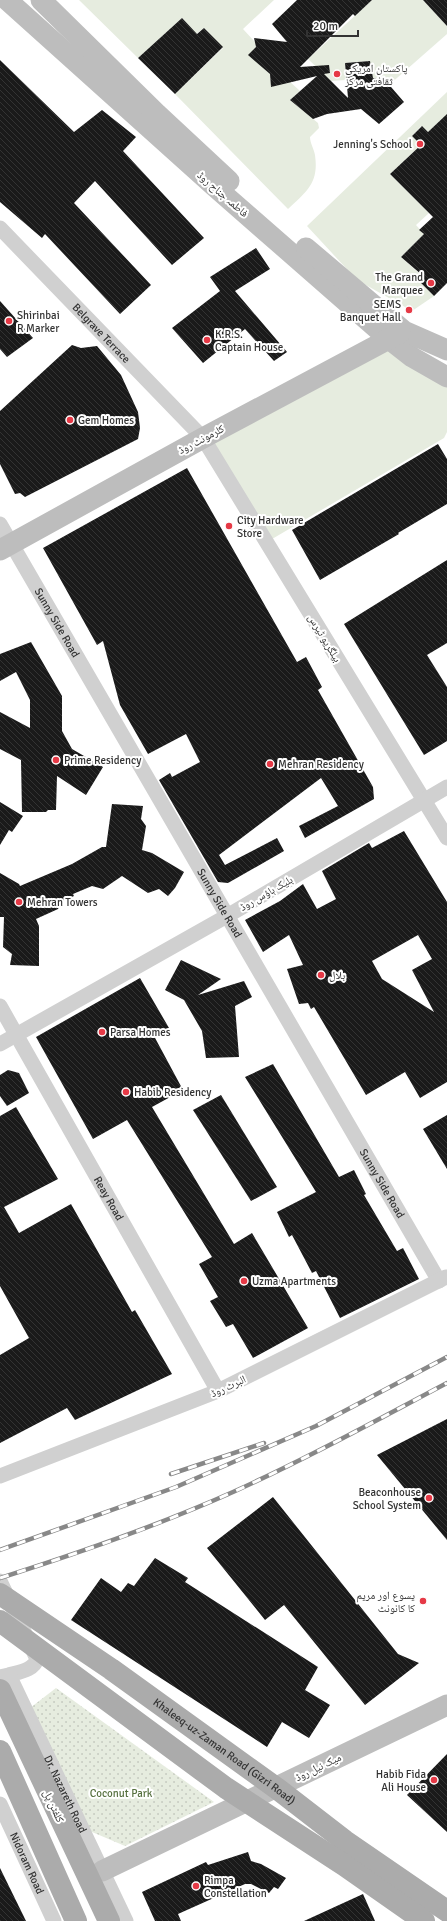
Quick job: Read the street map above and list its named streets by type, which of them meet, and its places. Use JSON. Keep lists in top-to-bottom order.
{
  "streets": {
    "main road": [
      "فاطمہ جناح روڈ",
      "کلرمونٹ روڈ",
      "Khaleeq-uz-Zaman Road (Gizri Road)",
      "میک نیل روڈ",
      "کلفٹن پل"
    ],
    "street": [
      "Belgrave Terrace",
      "Sunny Side Road",
      "بیلگریو ٹیرس",
      "بلیک ہاؤس روڈ",
      "Reay Road",
      "البرٹ روڈ",
      "Dr. Nazareth Road",
      "Nidoram Road"
    ]
  },
  "crossings": [
    ["فاطمہ جناح روڈ", "کلرمونٹ روڈ"],
    ["Belgrave Terrace", "کلرمونٹ روڈ"],
    ["Belgrave Terrace", "بیلگریو ٹیرس"],
    ["کلرمونٹ روڈ", "Sunny Side Road"],
    ["کلرمونٹ روڈ", "بیلگریو ٹیرس"],
    ["Sunny Side Road", "بلیک ہاؤس روڈ"],
    ["Sunny Side Road", "البرٹ روڈ"],
    ["بیلگریو ٹیرس", "بلیک ہاؤس روڈ"],
    ["بلیک ہاؤس روڈ", "Reay Road"],
    ["Reay Road", "البرٹ روڈ"],
    ["میک نیل روڈ", "Dr. Nazareth Road"],
    ["Dr. Nazareth Road", "کلفٹن پل"]
  ],
  "parks": ["Coconut Park"],
  "places": [
    "پاکستان امریکی ثقافتی مرکز",
    "Jenning's School",
    "The Grand Marquee",
    "SEMS Banquet Hall",
    "Shirinbai R Marker",
    "K.R.S. Captain House",
    "Gem Homes",
    "City Hardware Store",
    "Prime Residency",
    "Mehran Residency",
    "Mehran Towers",
    "بلال",
    "Parsa Homes",
    "Habib Residency",
    "Uzma Apartments",
    "Beaconhouse School System",
    "یسوع اور مریم کا کانونٹ",
    "Habib Fida Ali House",
    "Rimpa Constellation"
  ],
  "scale_bar": "20 m"
}
